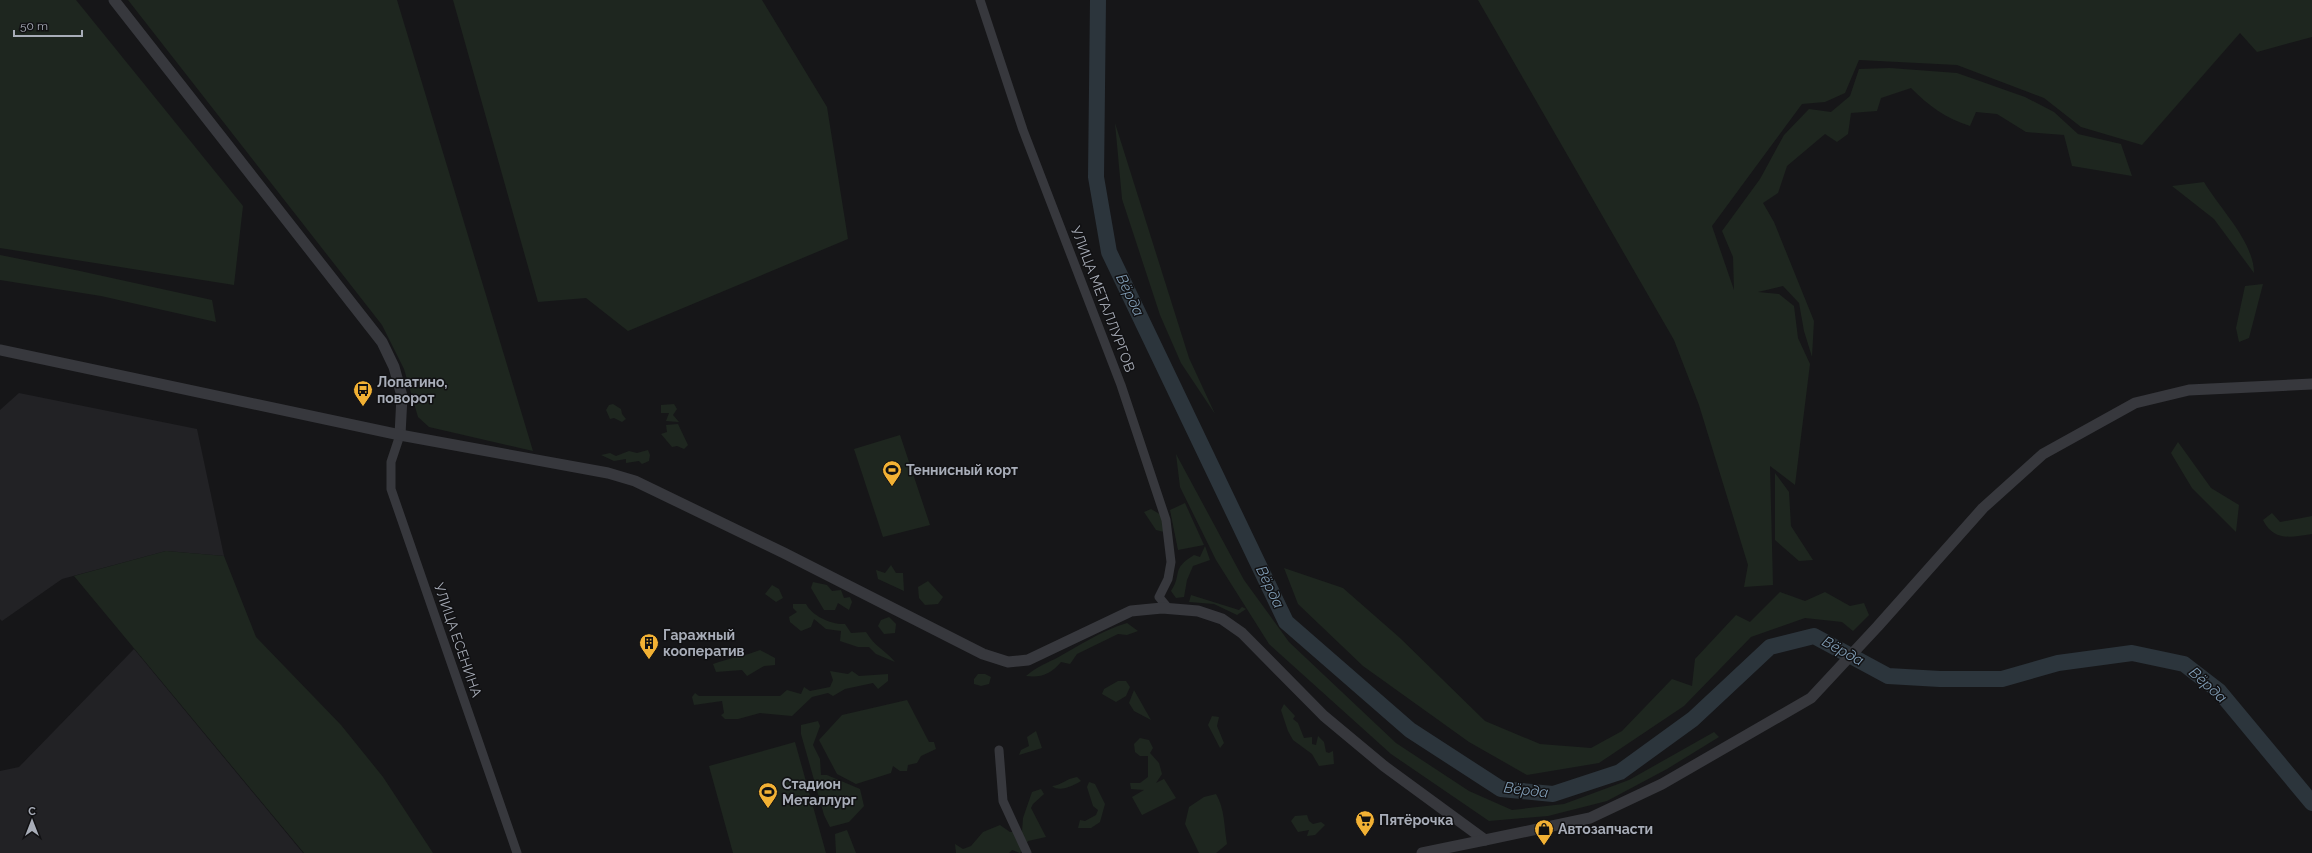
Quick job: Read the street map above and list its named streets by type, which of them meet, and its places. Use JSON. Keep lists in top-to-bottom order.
{
  "streets": {
    "street": ["УЛИЦА МЕТАЛЛУРГОВ", "УЛИЦА ЕСЕНИНА"]
  },
  "water": ["Вёрда"],
  "places": {
    "bus stop": ["Лопатино, поворот"],
    "sports": ["Теннисный корт", "Стадион Металлург"],
    "building": ["Гаражный кооператив"],
    "supermarket": ["Пятёрочка"],
    "shop": ["Автозапчасти"]
  },
  "scale_bar": "50 m",
  "north": "top"
}
